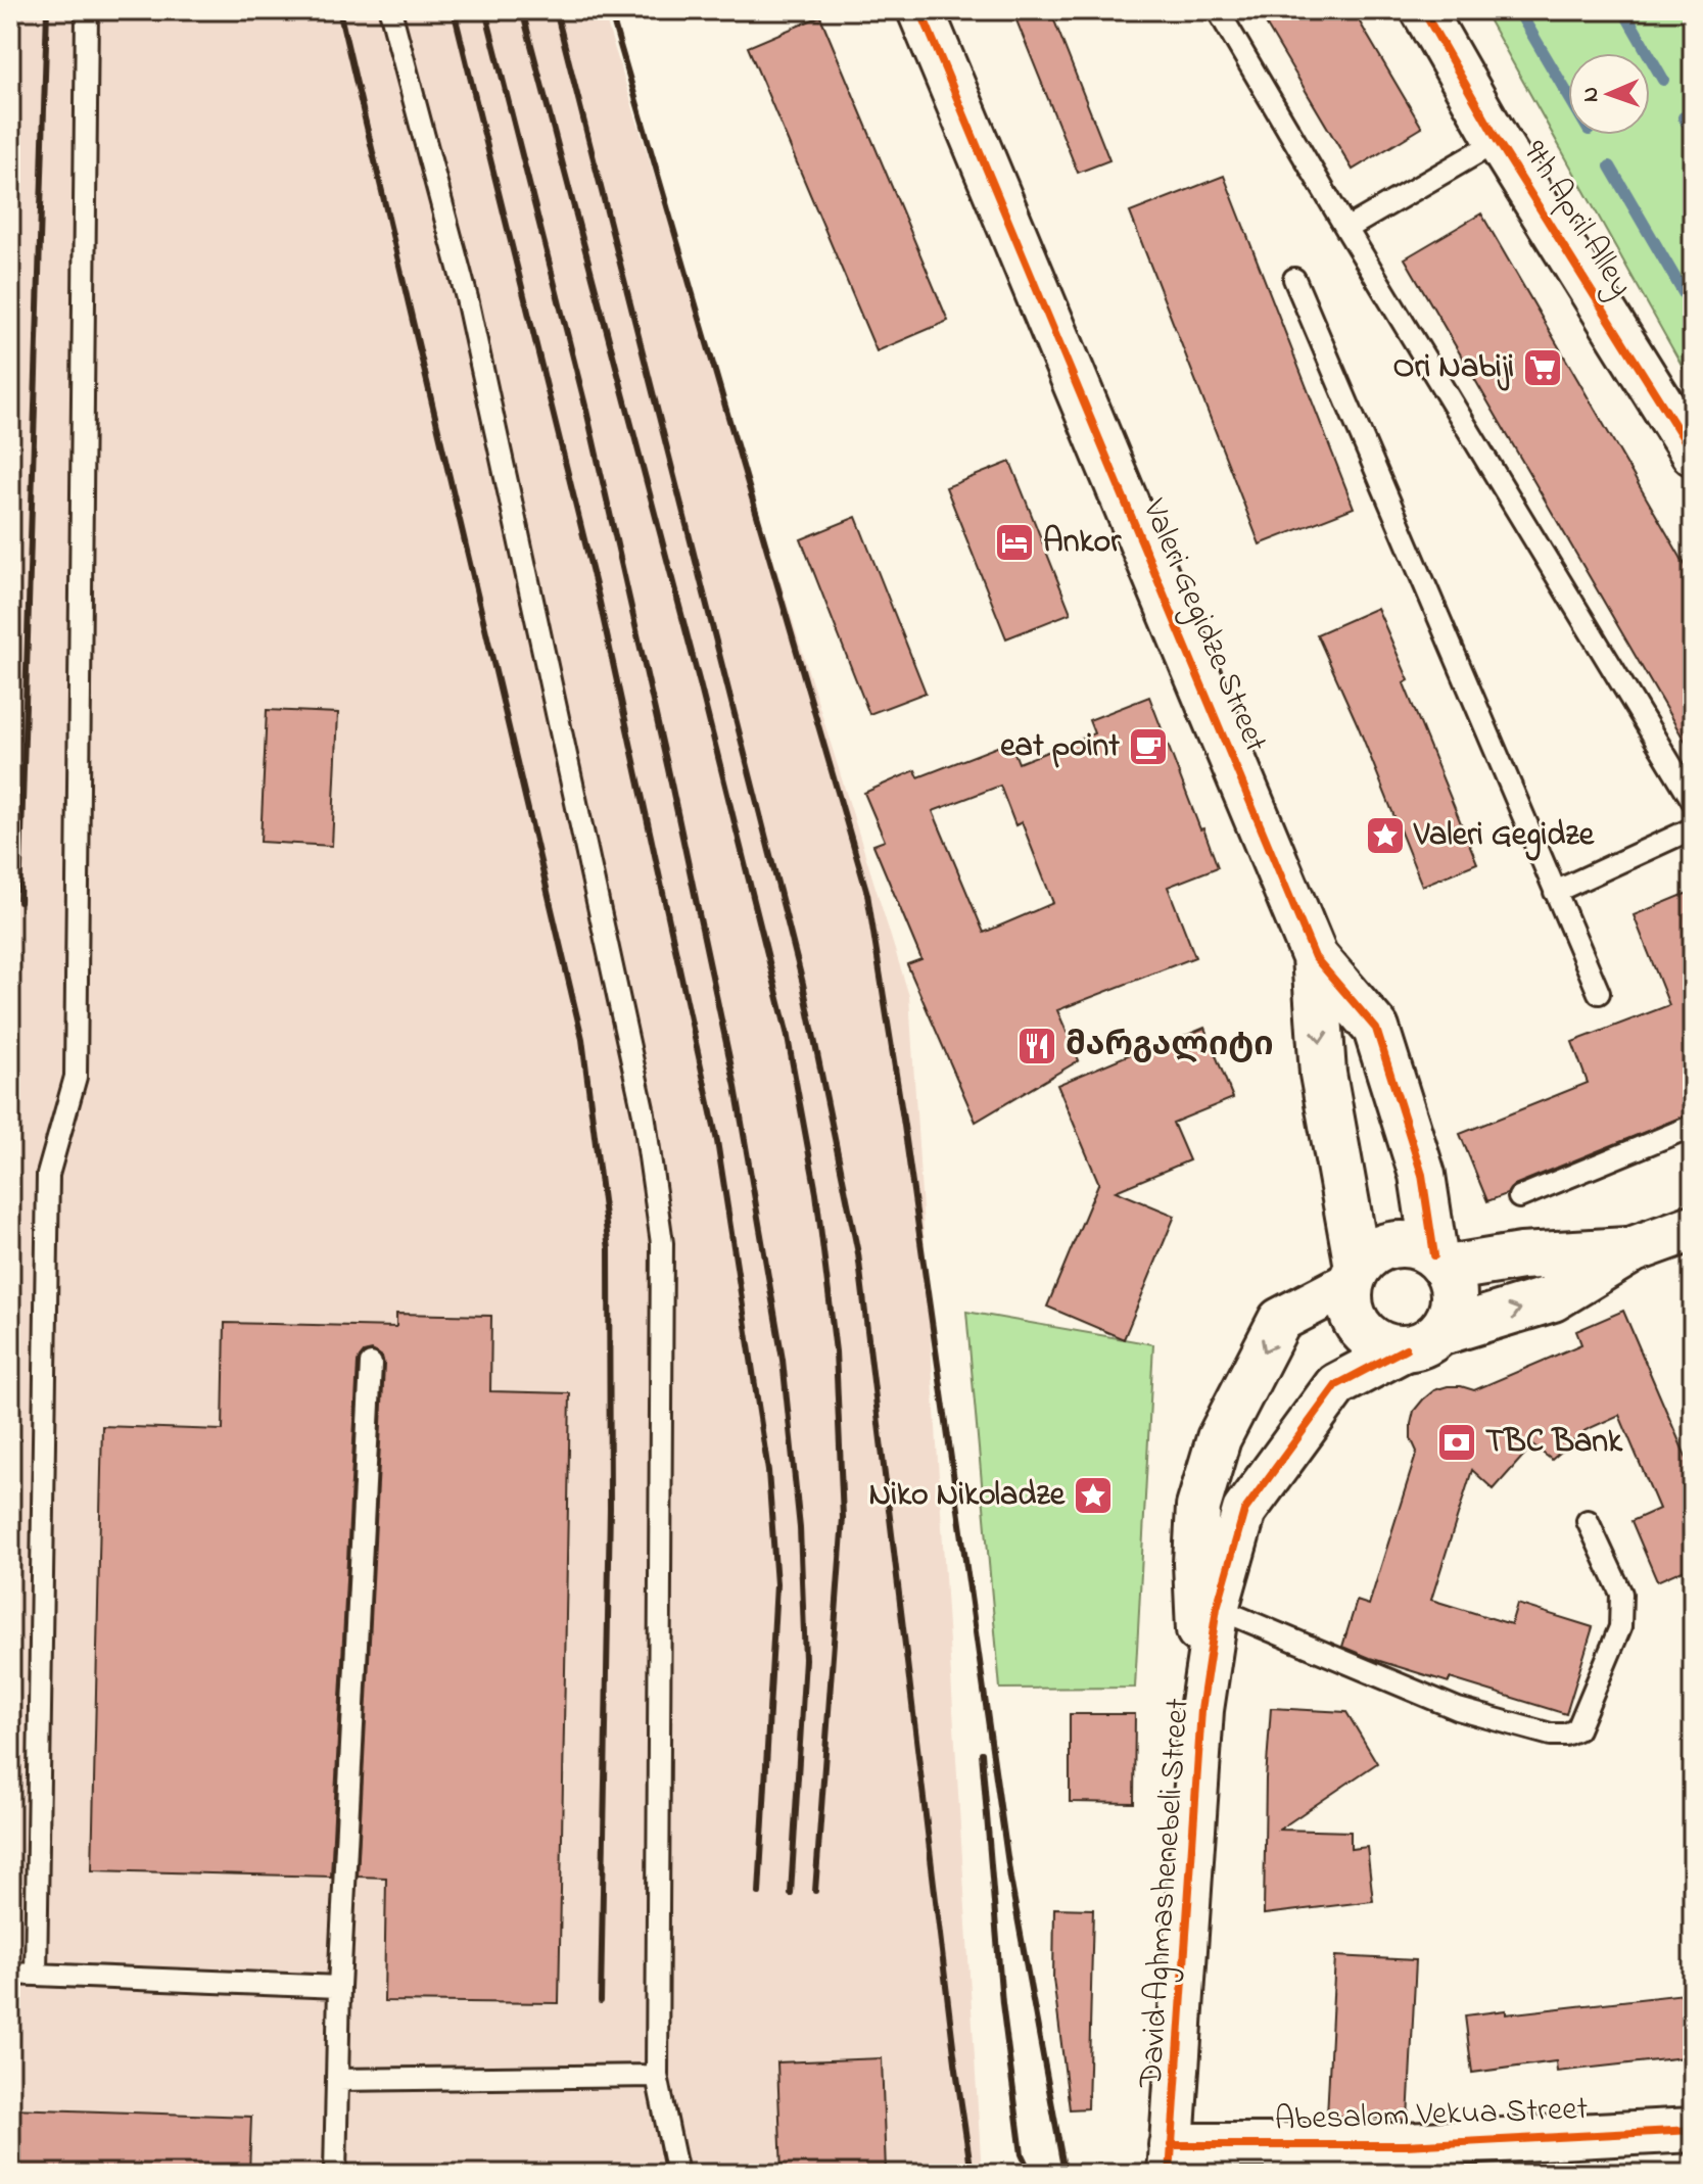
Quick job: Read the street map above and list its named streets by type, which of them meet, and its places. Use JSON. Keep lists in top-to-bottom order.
{
  "streets": {
    "street": [
      "9th April Alley",
      "Valeri Gegidze Street",
      "David Aghmashenebeli Street",
      "Abesalom Vekua Street"
    ]
  },
  "crossings": [
    ["Valeri Gegidze Street", "David Aghmashenebeli Street"],
    ["David Aghmashenebeli Street", "Abesalom Vekua Street"]
  ],
  "places": {
    "supermarket": ["Ori Nabiji"],
    "hotel": ["Ankor"],
    "cafe": ["eat point"],
    "place": ["Valeri Gegidze", "Niko Nikoladze"],
    "restaurant": ["მარგალიტი"],
    "bank": ["TBC Bank"]
  },
  "north": "left"
}
